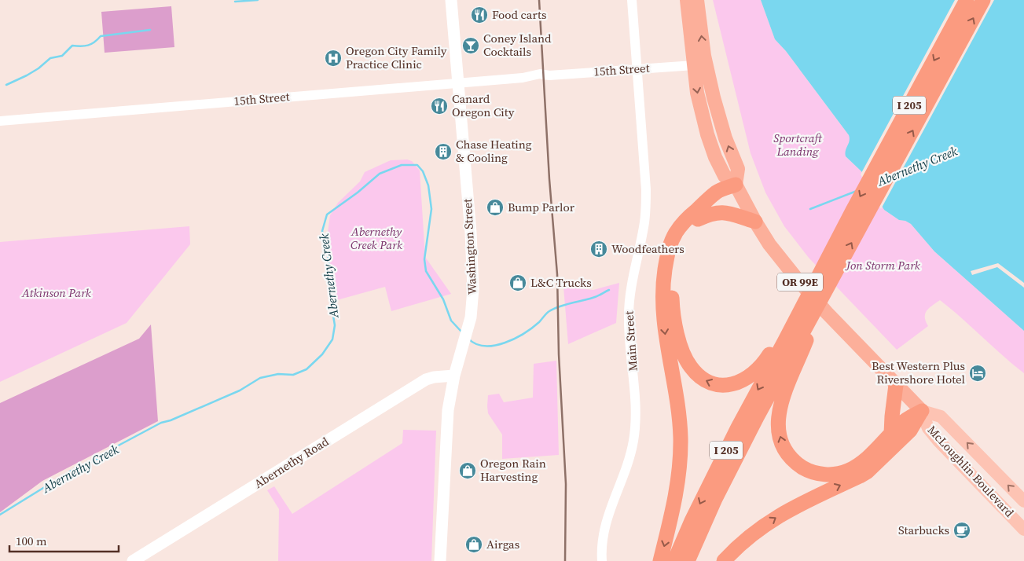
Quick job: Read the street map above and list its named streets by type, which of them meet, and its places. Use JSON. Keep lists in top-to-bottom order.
{
  "streets": {
    "highway": ["I 205", "OR 99E", "McLoughlin Boulevard"],
    "main road": ["Washington Street", "Abernethy Road"],
    "street": ["15th Street", "Main Street"]
  },
  "crossings": [
    ["15th Street", "Washington Street"],
    ["15th Street", "Main Street"],
    ["15th Street", "McLoughlin Boulevard"],
    ["Washington Street", "Abernethy Road"]
  ],
  "water": ["Abernethy Creek"],
  "parks": [
    "Sportcraft Landing",
    "Abernethy Creek Park",
    "Jon Storm Park",
    "Atkinson Park"
  ],
  "places": {
    "restaurant": ["Food carts", "Canard Oregon City"],
    "bar": ["Coney Island Cocktails"],
    "hospital": ["Oregon City Family Practice Clinic"],
    "building": ["Chase Heating & Cooling", "Woodfeathers"],
    "shop": [
      "Bump Parlor",
      "L&C Trucks",
      "Oregon Rain Harvesting",
      "Airgas"
    ],
    "hotel": ["Best Western Plus Rivershore Hotel"],
    "cafe": ["Starbucks"]
  },
  "scale_bar": "100 m"
}
